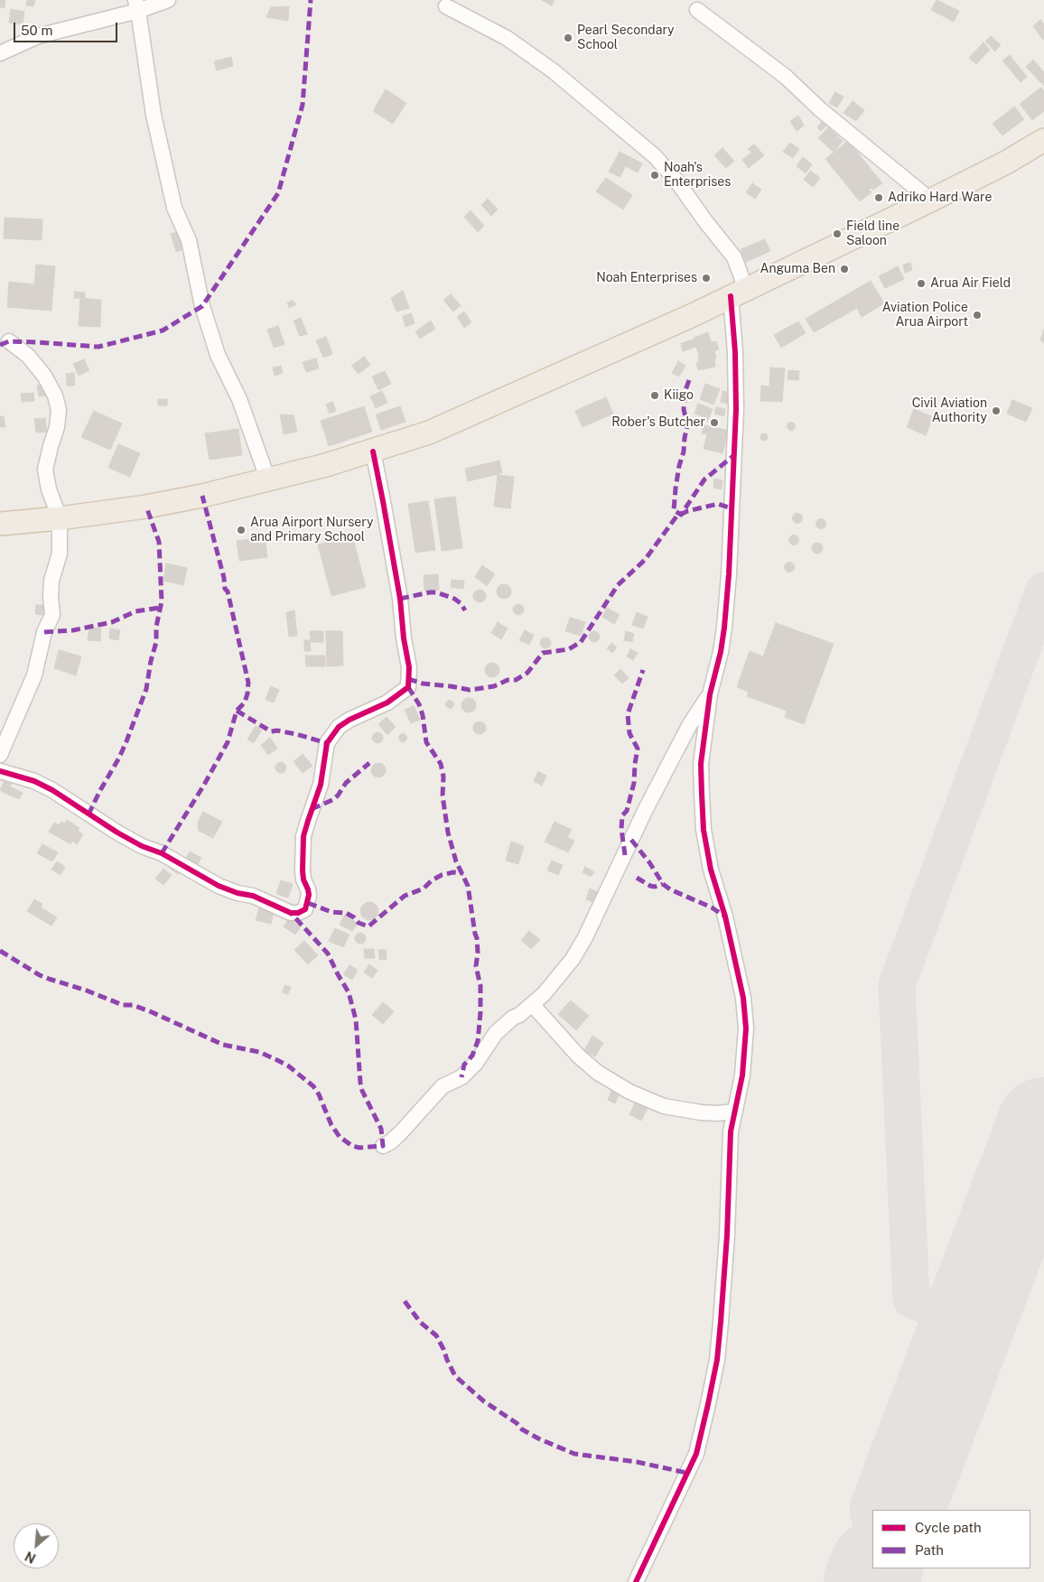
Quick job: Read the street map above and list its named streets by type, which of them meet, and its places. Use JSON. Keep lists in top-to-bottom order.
{
  "places": [
    "Pearl Secondary School",
    "Noah's Enterprises",
    "Adriko Hard Ware",
    "Field line Saloon",
    "Anguma Ben",
    "Noah Enterprises",
    "Arua Air Field",
    "Aviation Police Arua Airport",
    "Kiigo",
    "Civil Aviation Authority",
    "Rober's Butcher",
    "Arua Airport Nursery and Primary School"
  ],
  "legend": ["Cycle path", "Path"],
  "scale_bar": "50 m",
  "north": "bottom left"
}
